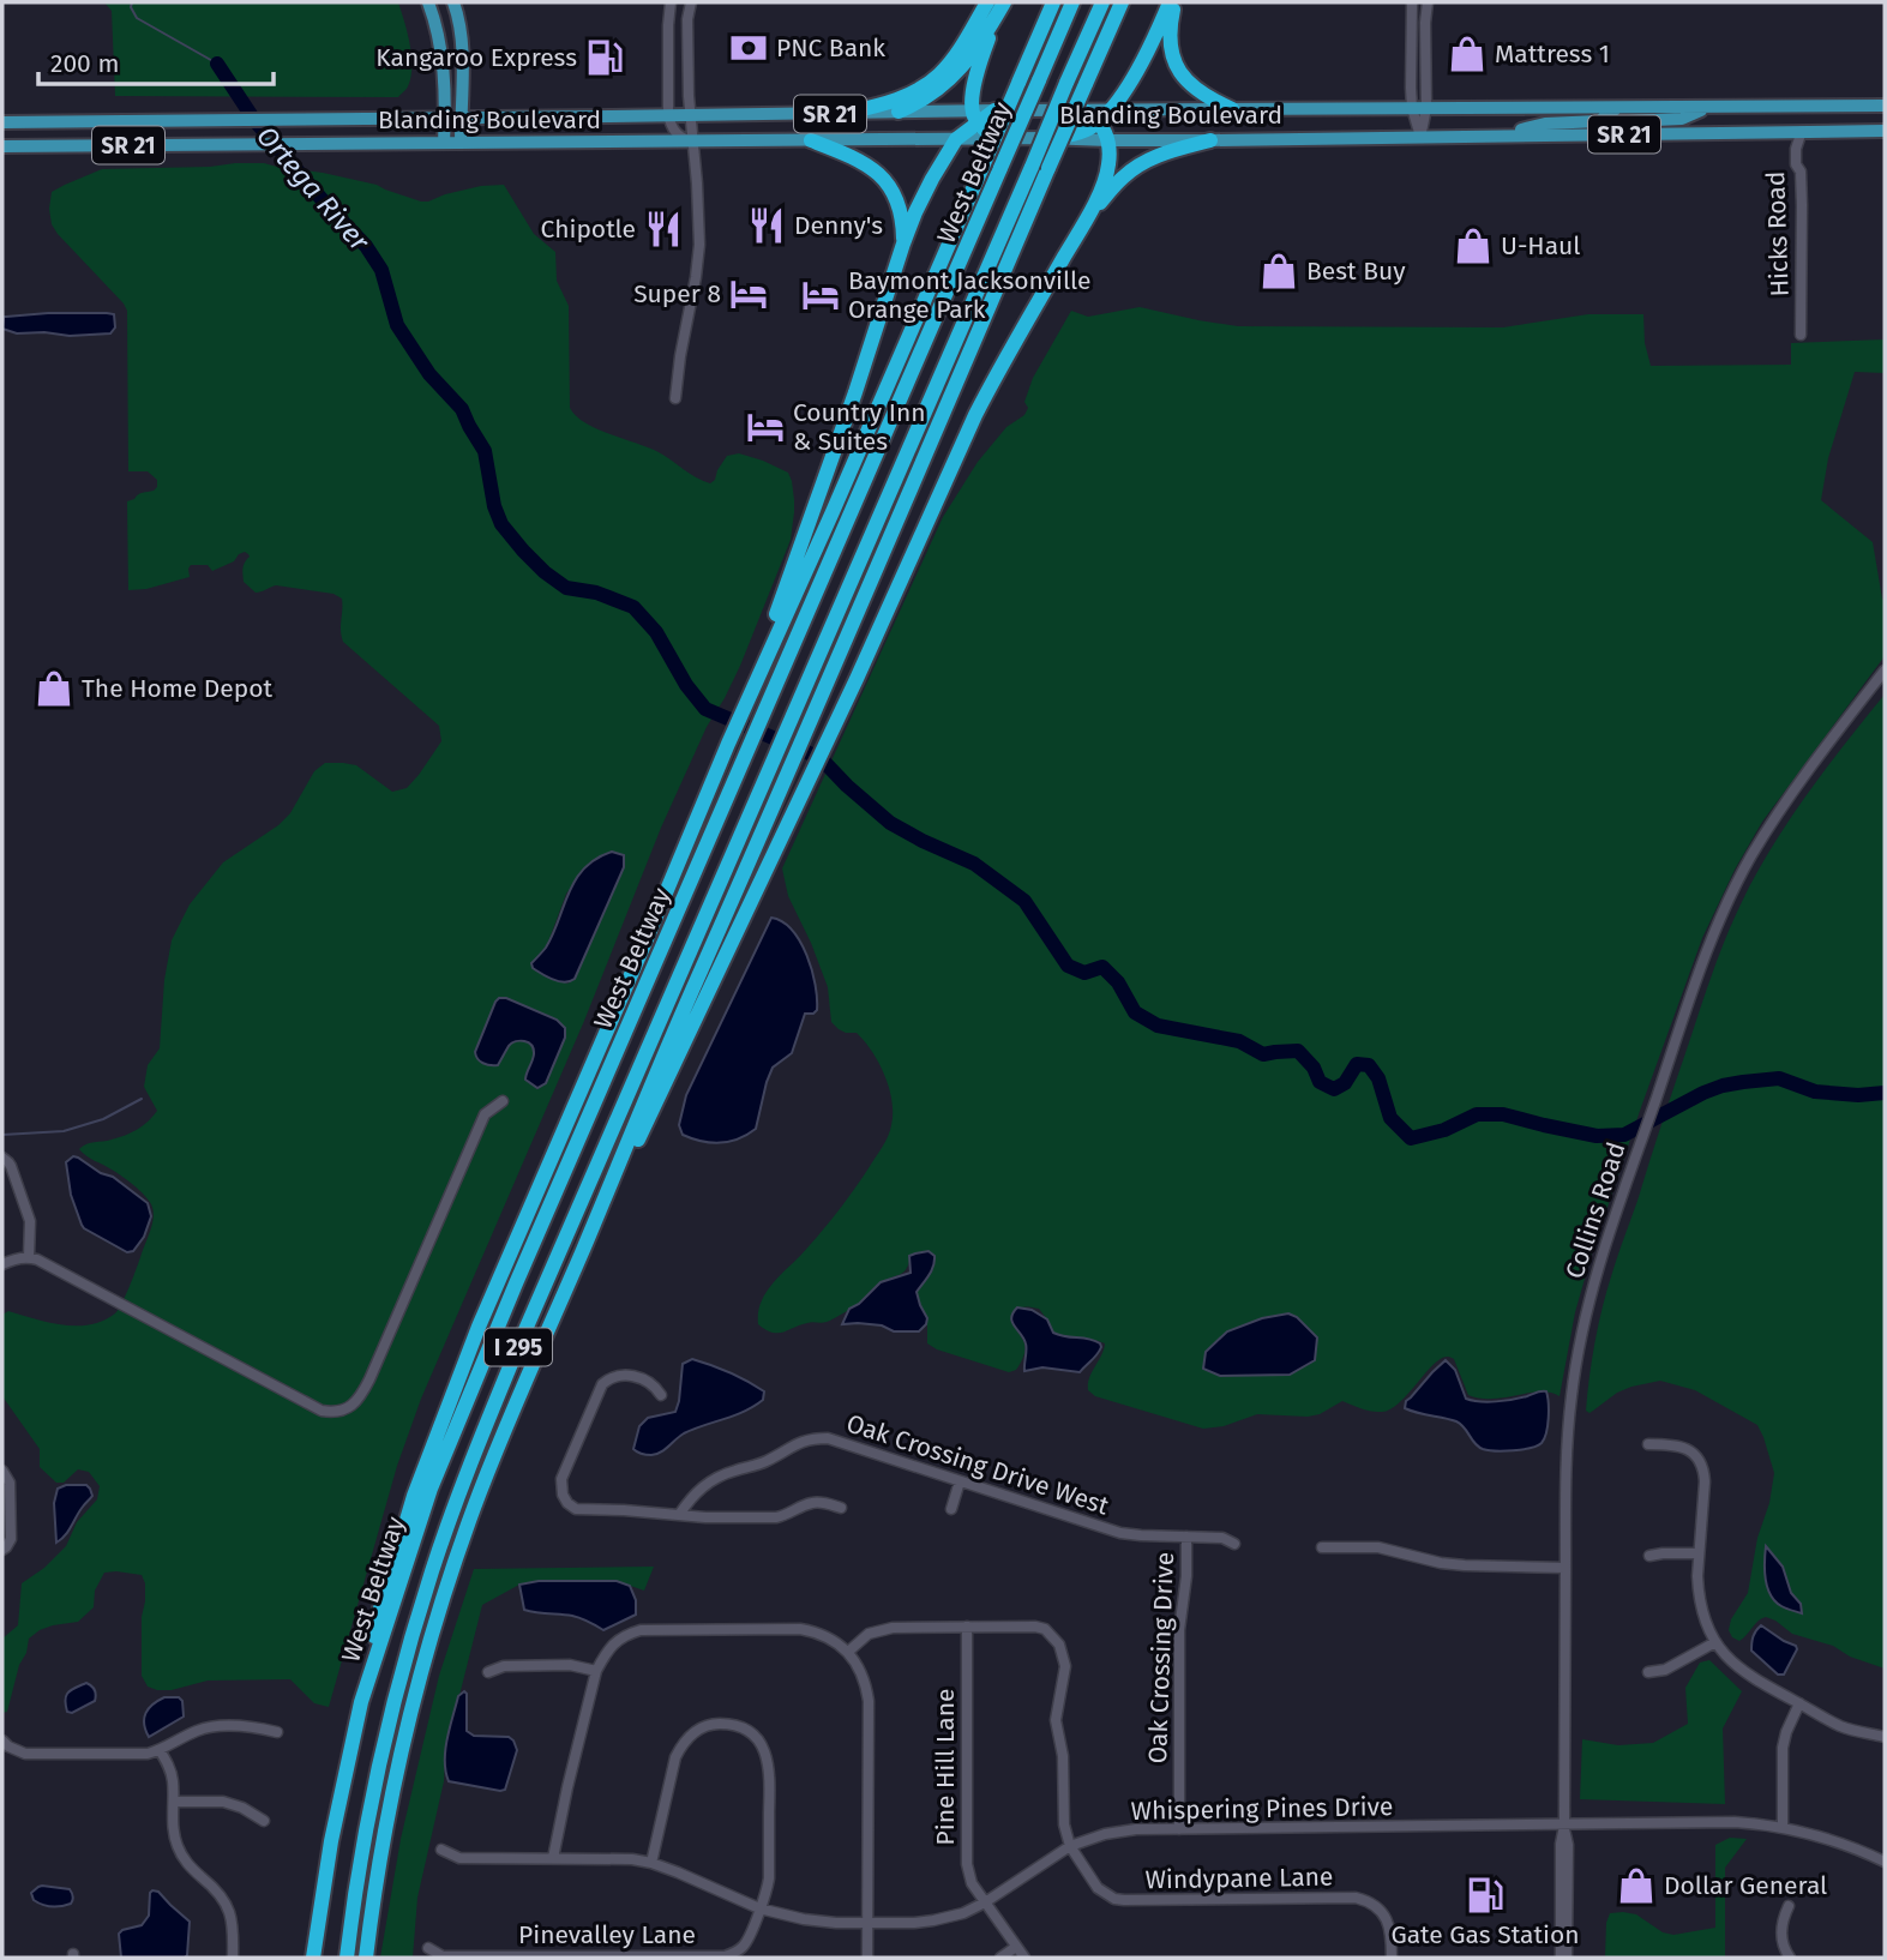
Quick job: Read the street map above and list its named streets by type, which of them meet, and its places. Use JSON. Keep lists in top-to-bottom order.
{
  "streets": {
    "highway": ["West Beltway", "I 295"],
    "main road": ["SR 21", "Blanding Boulevard"],
    "street": [
      "Hicks Road",
      "Collins Road",
      "Oak Crossing Drive West",
      "Oak Crossing Drive",
      "Pine Hill Lane",
      "Whispering Pines Drive",
      "Windypane Lane",
      "Pinevalley Lane"
    ]
  },
  "crossings": [
    ["Blanding Boulevard", "Hicks Road"],
    ["Collins Road", "Whispering Pines Drive"],
    ["Oak Crossing Drive West", "Oak Crossing Drive"],
    ["Oak Crossing Drive", "Whispering Pines Drive"],
    ["Pine Hill Lane", "Whispering Pines Drive"],
    ["Whispering Pines Drive", "Windypane Lane"],
    ["Whispering Pines Drive", "Pinevalley Lane"]
  ],
  "water": ["Ortega River"],
  "places": {
    "bank": ["PNC Bank"],
    "shop": [
      "Mattress 1",
      "U-Haul",
      "Best Buy",
      "The Home Depot",
      "Dollar General"
    ],
    "fuel station": ["Kangaroo Express", "Gate Gas Station"],
    "restaurant": ["Denny's", "Chipotle"],
    "hotel": ["Super 8", "Baymont Jacksonville Orange Park", "Country Inn & Suites"]
  },
  "scale_bar": "200 m"
}
